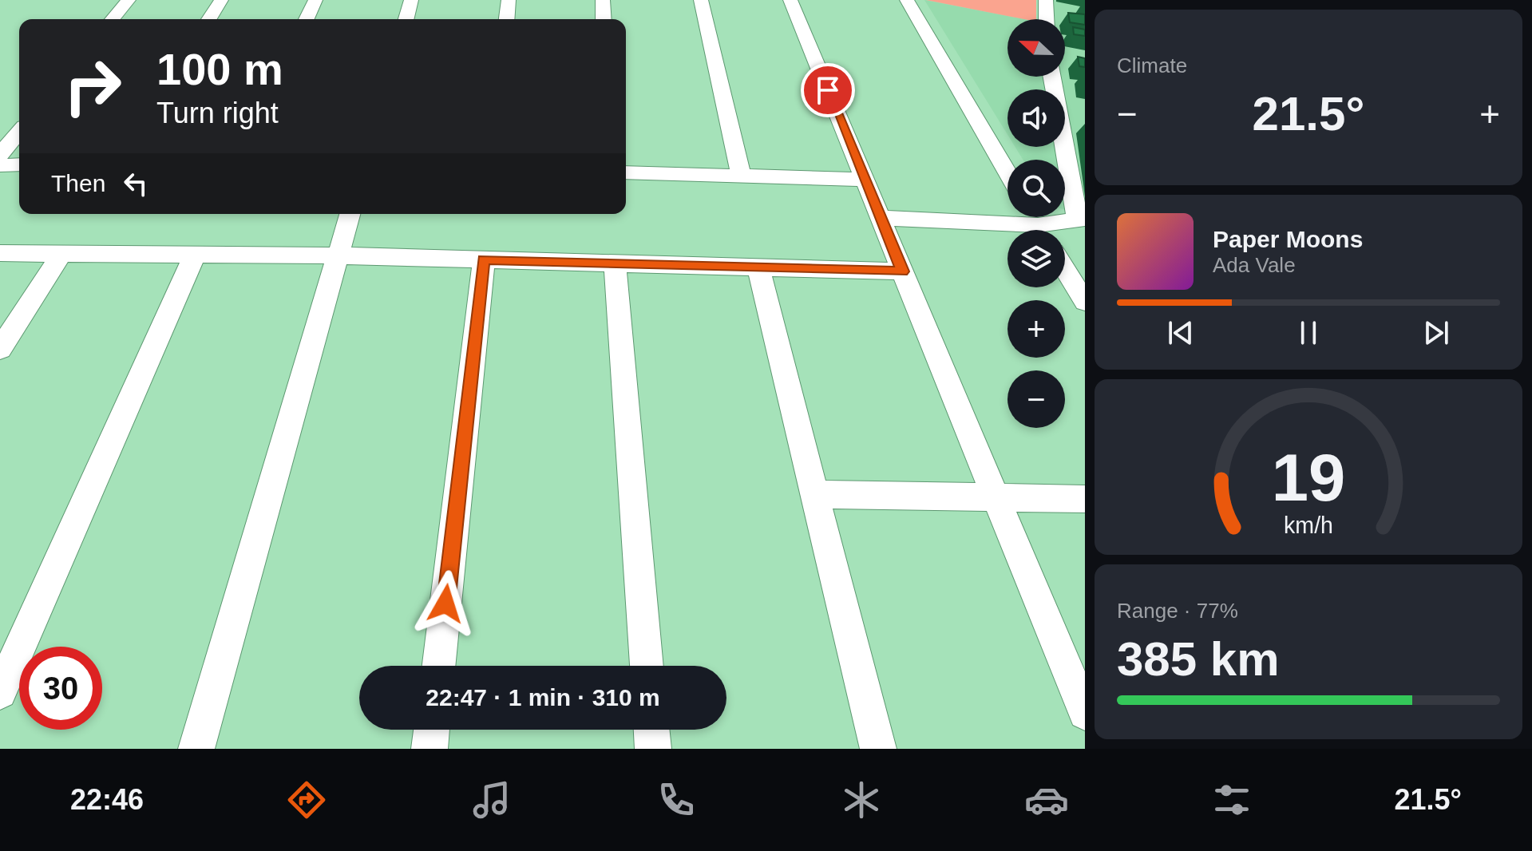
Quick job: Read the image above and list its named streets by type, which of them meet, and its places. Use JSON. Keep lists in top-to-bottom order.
{
  "north": "left",
  "page": {
    "tile": [
      "Climate",
      ["Range · 77%", "385 km"]
    ],
    "map_buttons": ["+", "−"],
    "turn": ["100 m", "Turn right"],
    "heat": ["−", "21.5°", "+"],
    "then": "Then",
    "song": ["Paper Moons", "Ada Vale"],
    "limit": "30",
    "trip": "22:47 · 1 min · 310 m",
    "tabs": ["22:46", "21.5°"],
    "gauge": ["19", "km/h"]
  }
}
